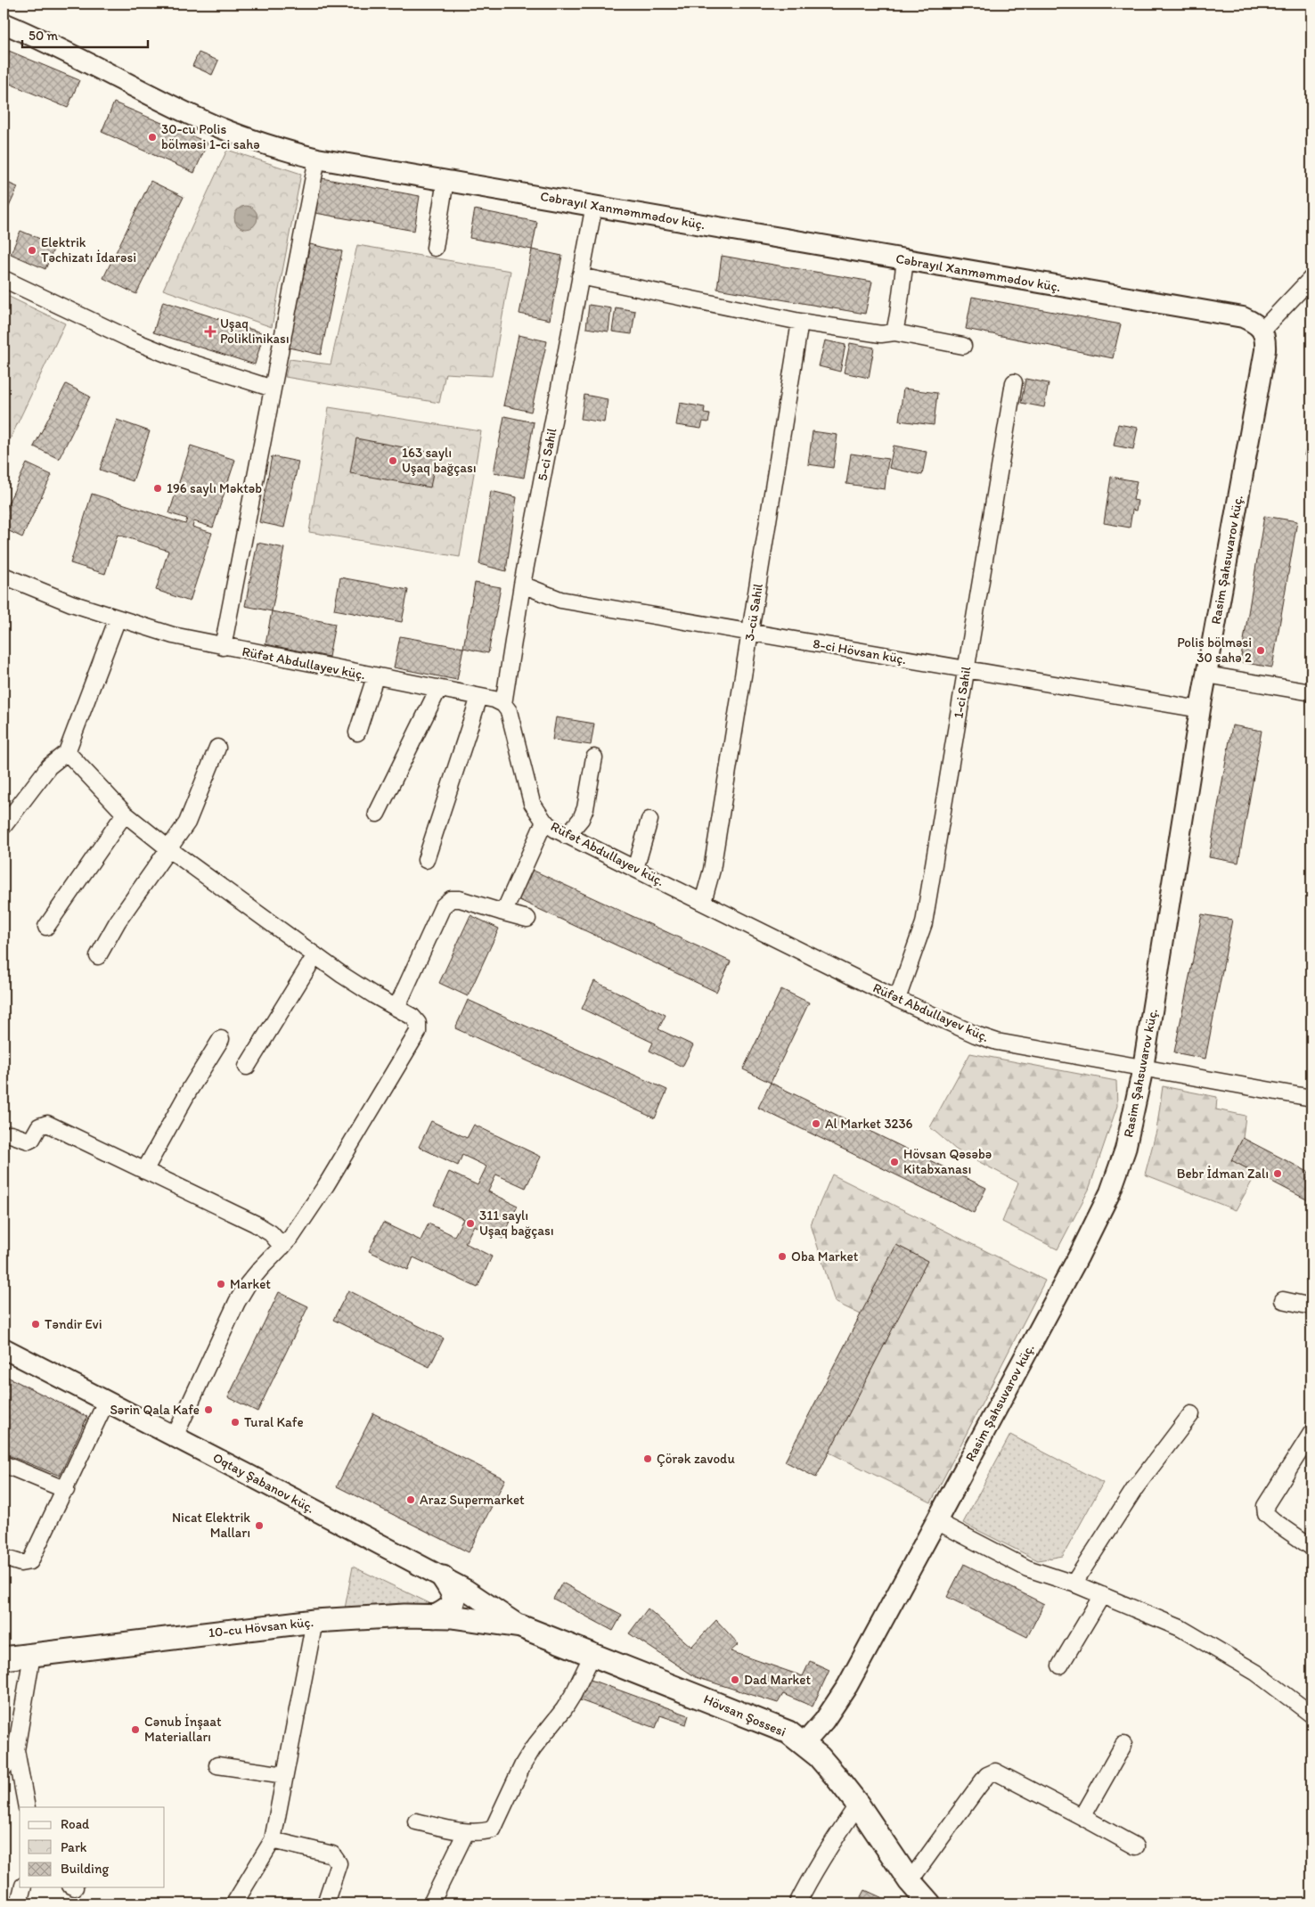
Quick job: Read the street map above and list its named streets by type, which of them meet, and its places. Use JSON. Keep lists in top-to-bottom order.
{
  "streets": {
    "main road": ["10-cu Hövsan küç.", "Hövsan Şossesi"],
    "street": [
      "Cəbrayıl Xanməmmədov küç.",
      "5-ci Sahil",
      "Rasim Şahsuvarov küç.",
      "3-cü Sahil",
      "8-ci Hövsan küç.",
      "Rüfət Abdullayev küç.",
      "1-ci Sahil",
      "Oqtay Şabanov küç."
    ]
  },
  "crossings": [
    ["Cəbrayıl Xanməmmədov küç.", "5-ci Sahil"],
    ["Cəbrayıl Xanməmmədov küç.", "Rasim Şahsuvarov küç."],
    ["5-ci Sahil", "8-ci Hövsan küç."],
    ["5-ci Sahil", "Rüfət Abdullayev küç."],
    ["Rasim Şahsuvarov küç.", "8-ci Hövsan küç."],
    ["Rasim Şahsuvarov küç.", "Rüfət Abdullayev küç."],
    ["Rasim Şahsuvarov küç.", "Hövsan Şossesi"],
    ["3-cü Sahil", "8-ci Hövsan küç."],
    ["3-cü Sahil", "Rüfət Abdullayev küç."],
    ["8-ci Hövsan küç.", "1-ci Sahil"],
    ["Rüfət Abdullayev küç.", "1-ci Sahil"],
    ["Oqtay Şabanov küç.", "10-cu Hövsan küç."],
    ["Oqtay Şabanov küç.", "Hövsan Şossesi"],
    ["10-cu Hövsan küç.", "Hövsan Şossesi"]
  ],
  "places": {
    "other": [
      "30-cu Polis bölməsi 1-ci sahə",
      "Elektrik Təchizatı İdarəsi",
      "163 saylı Uşaq bağçası",
      "196 saylı Məktəb",
      "Polis bölməsi 30 sahə 2",
      "Al Market 3236",
      "Hövsan Qəsəbə Kitabxanası",
      "Bebr İdman Zalı",
      "311 saylı Uşaq bağçası",
      "Oba Market",
      "Market",
      "Təndir Evi",
      "Sərin Qala Kafe",
      "Tural Kafe",
      "Çörək zavodu",
      "Araz Supermarket",
      "Nicat Elektrik Malları",
      "Dad Market",
      "Cənub İnşaat Materialları"
    ],
    "health": ["Uşaq Poliklinikası"]
  },
  "legend": ["Road", "Park", "Building"],
  "scale_bar": "50 m"
}
